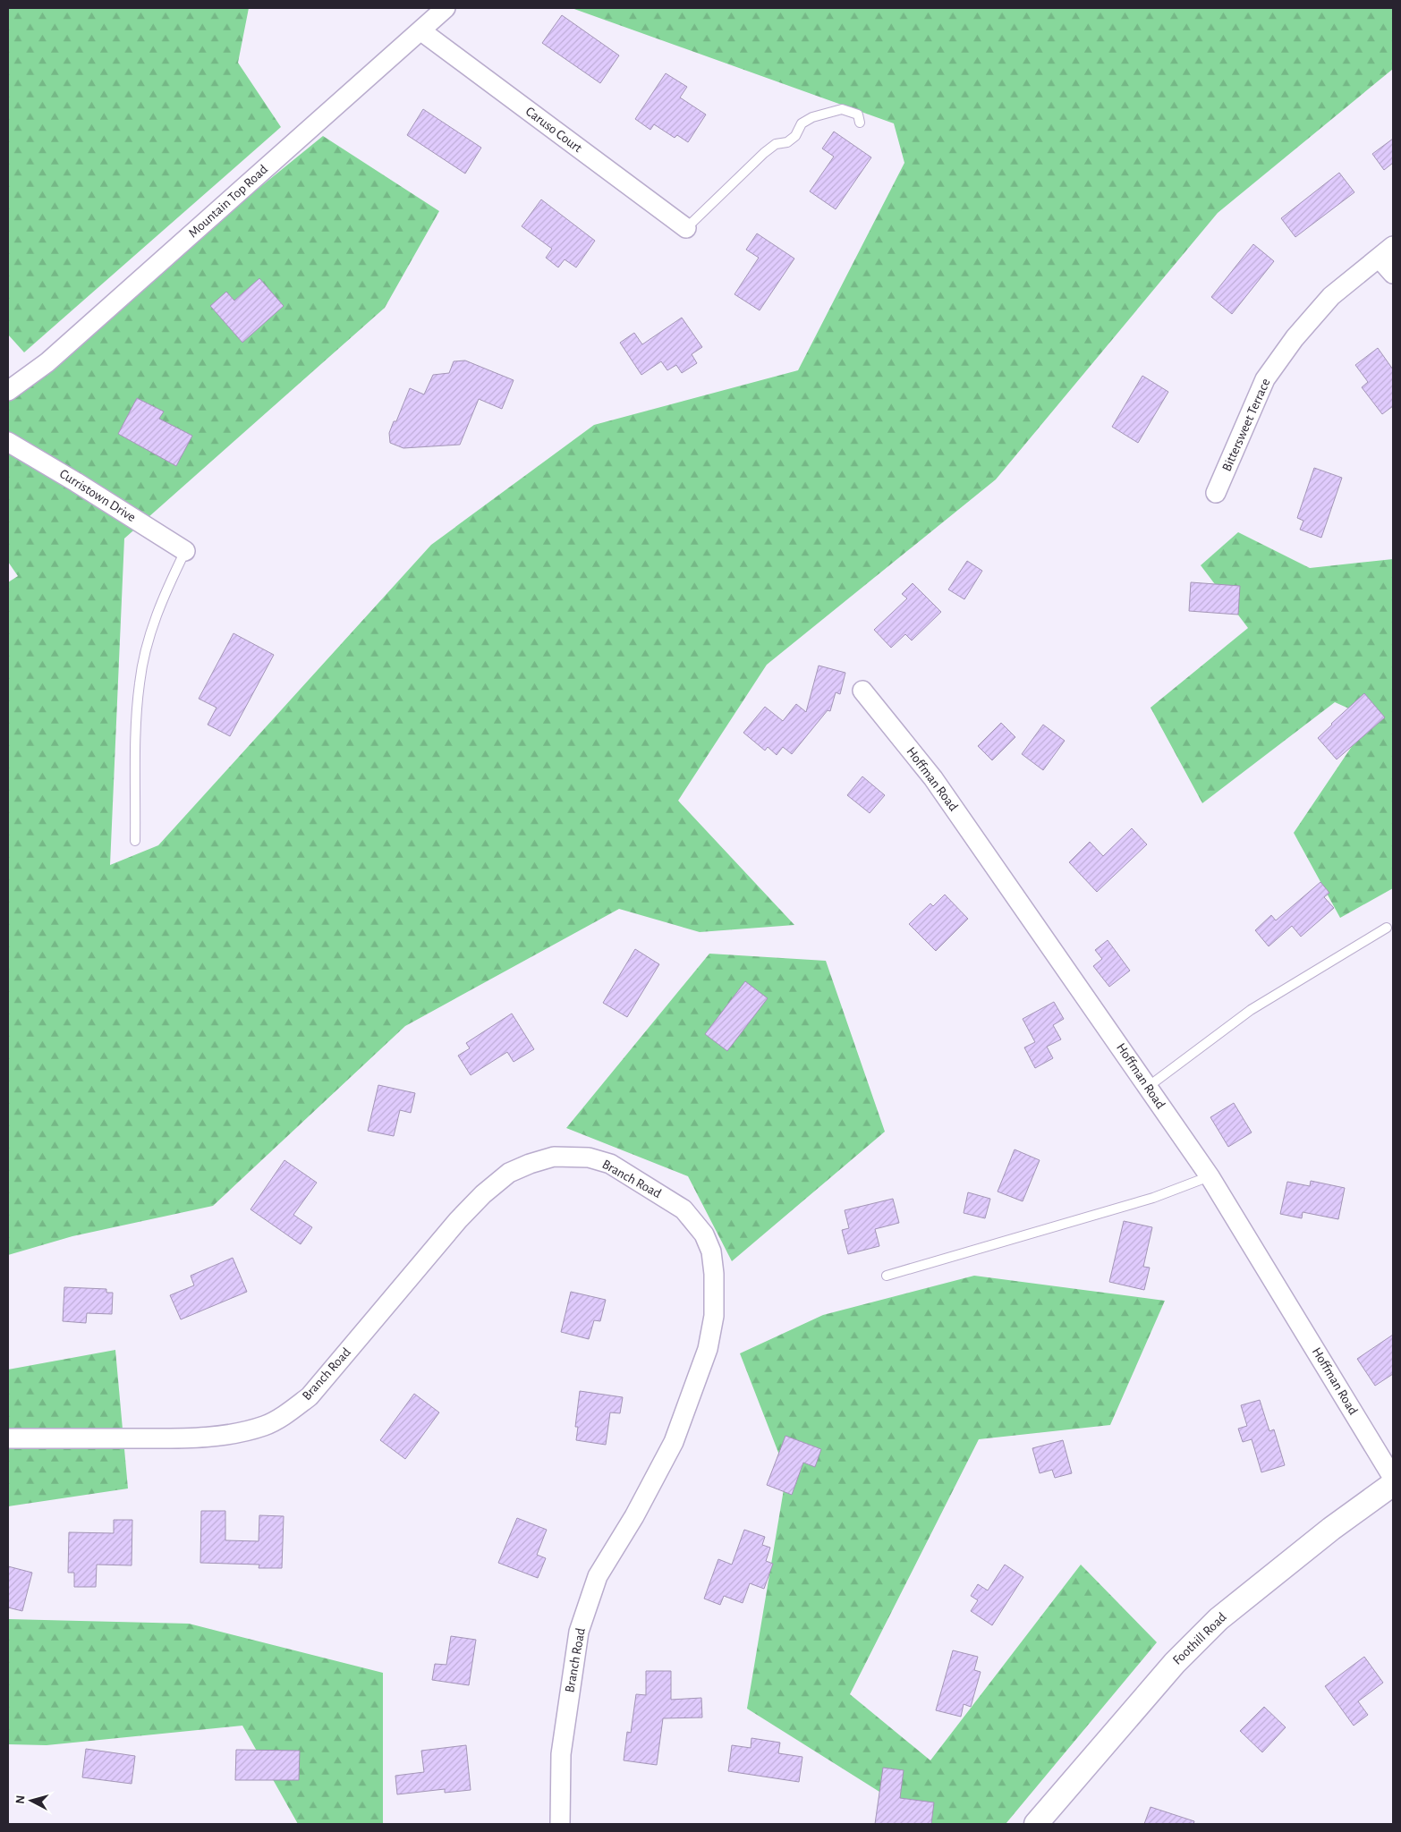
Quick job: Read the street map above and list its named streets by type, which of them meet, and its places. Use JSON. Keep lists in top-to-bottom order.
{
  "streets": {
    "street": [
      "Caruso Court",
      "Mountain Top Road",
      "Bittersweet Terrace",
      "Curristown Drive",
      "Hoffman Road",
      "Branch Road",
      "Foothill Road"
    ]
  },
  "crossings": [
    ["Caruso Court", "Mountain Top Road"]
  ],
  "north": "left"
}
